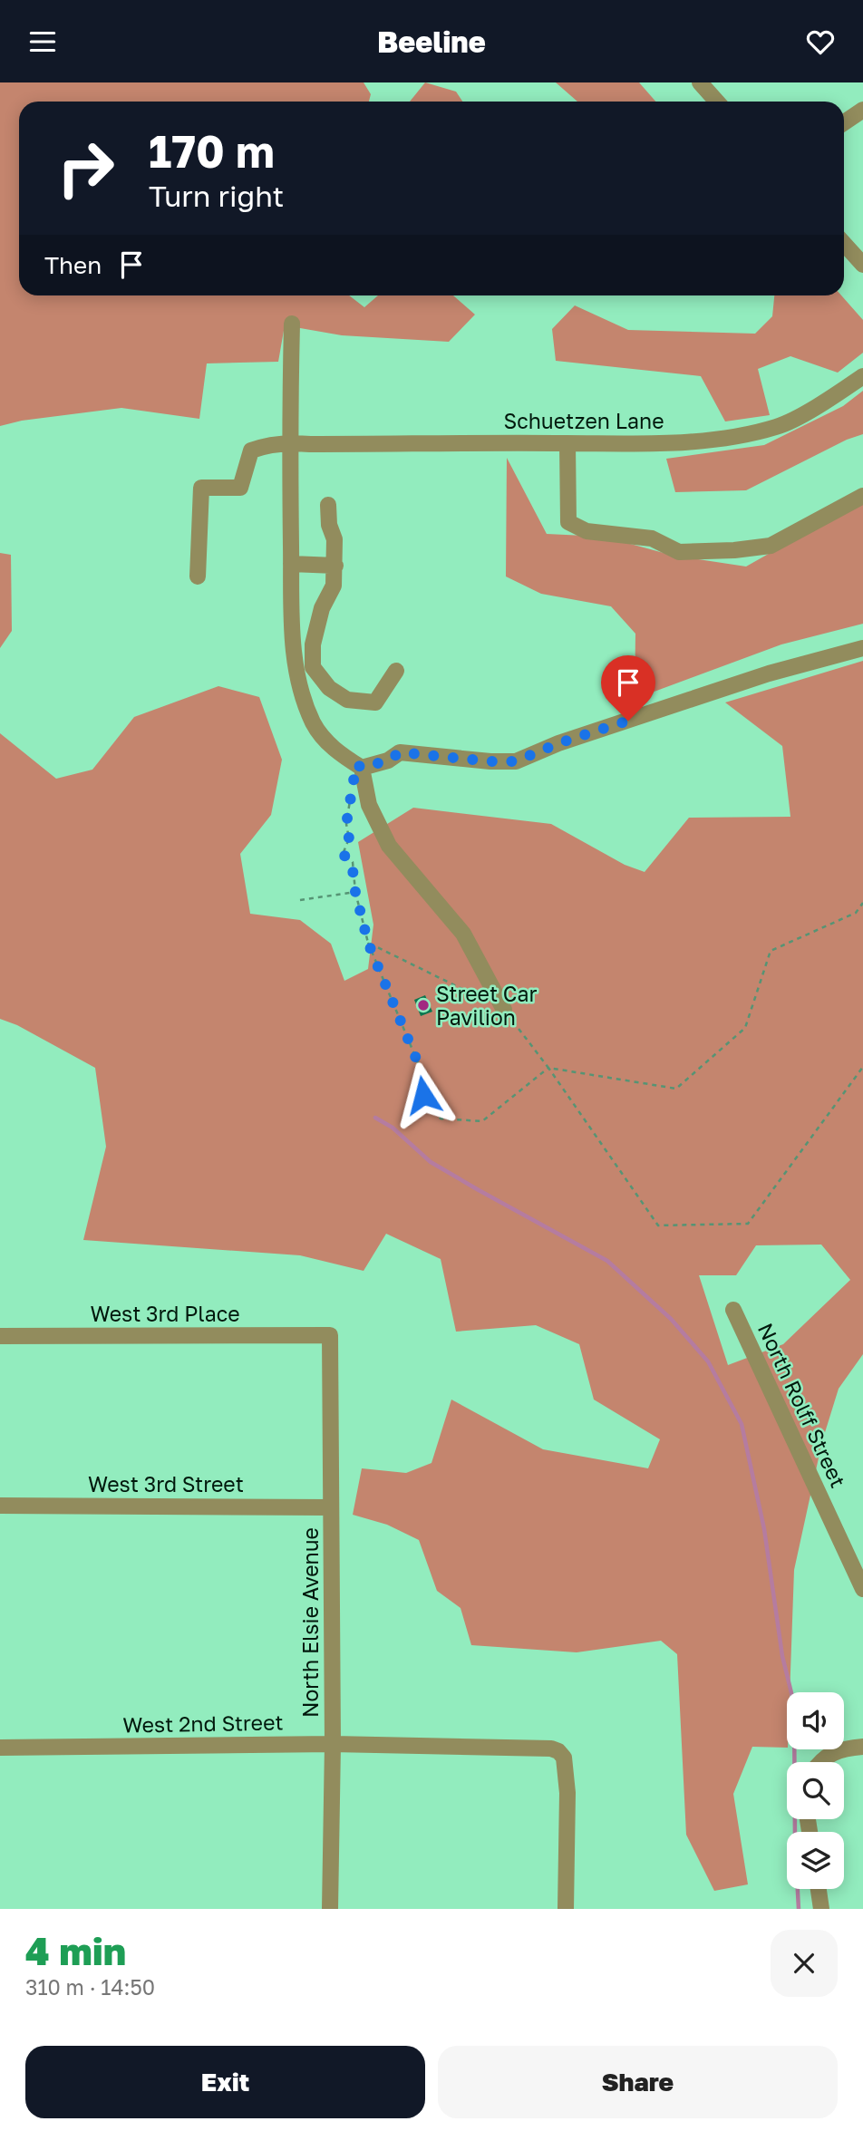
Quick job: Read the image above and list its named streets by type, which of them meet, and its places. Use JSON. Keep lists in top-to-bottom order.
{
  "streets": {
    "street": [
      "Schuetzen Lane",
      "West 3rd Place",
      "North Rolff Street",
      "West 3rd Street",
      "North Elsie Avenue",
      "West 2nd Street"
    ]
  },
  "crossings": [
    ["West 3rd Place", "North Elsie Avenue"],
    ["West 3rd Street", "North Elsie Avenue"],
    ["North Elsie Avenue", "West 2nd Street"]
  ],
  "places": ["Street Car Pavilion"],
  "page": {
    "header": "Beeline",
    "turn": ["170 m", "Turn right"],
    "then": "Then",
    "heading": ["4 min", "310 m · 14:50"],
    "buttons": ["Exit", "Share"]
  }
}
